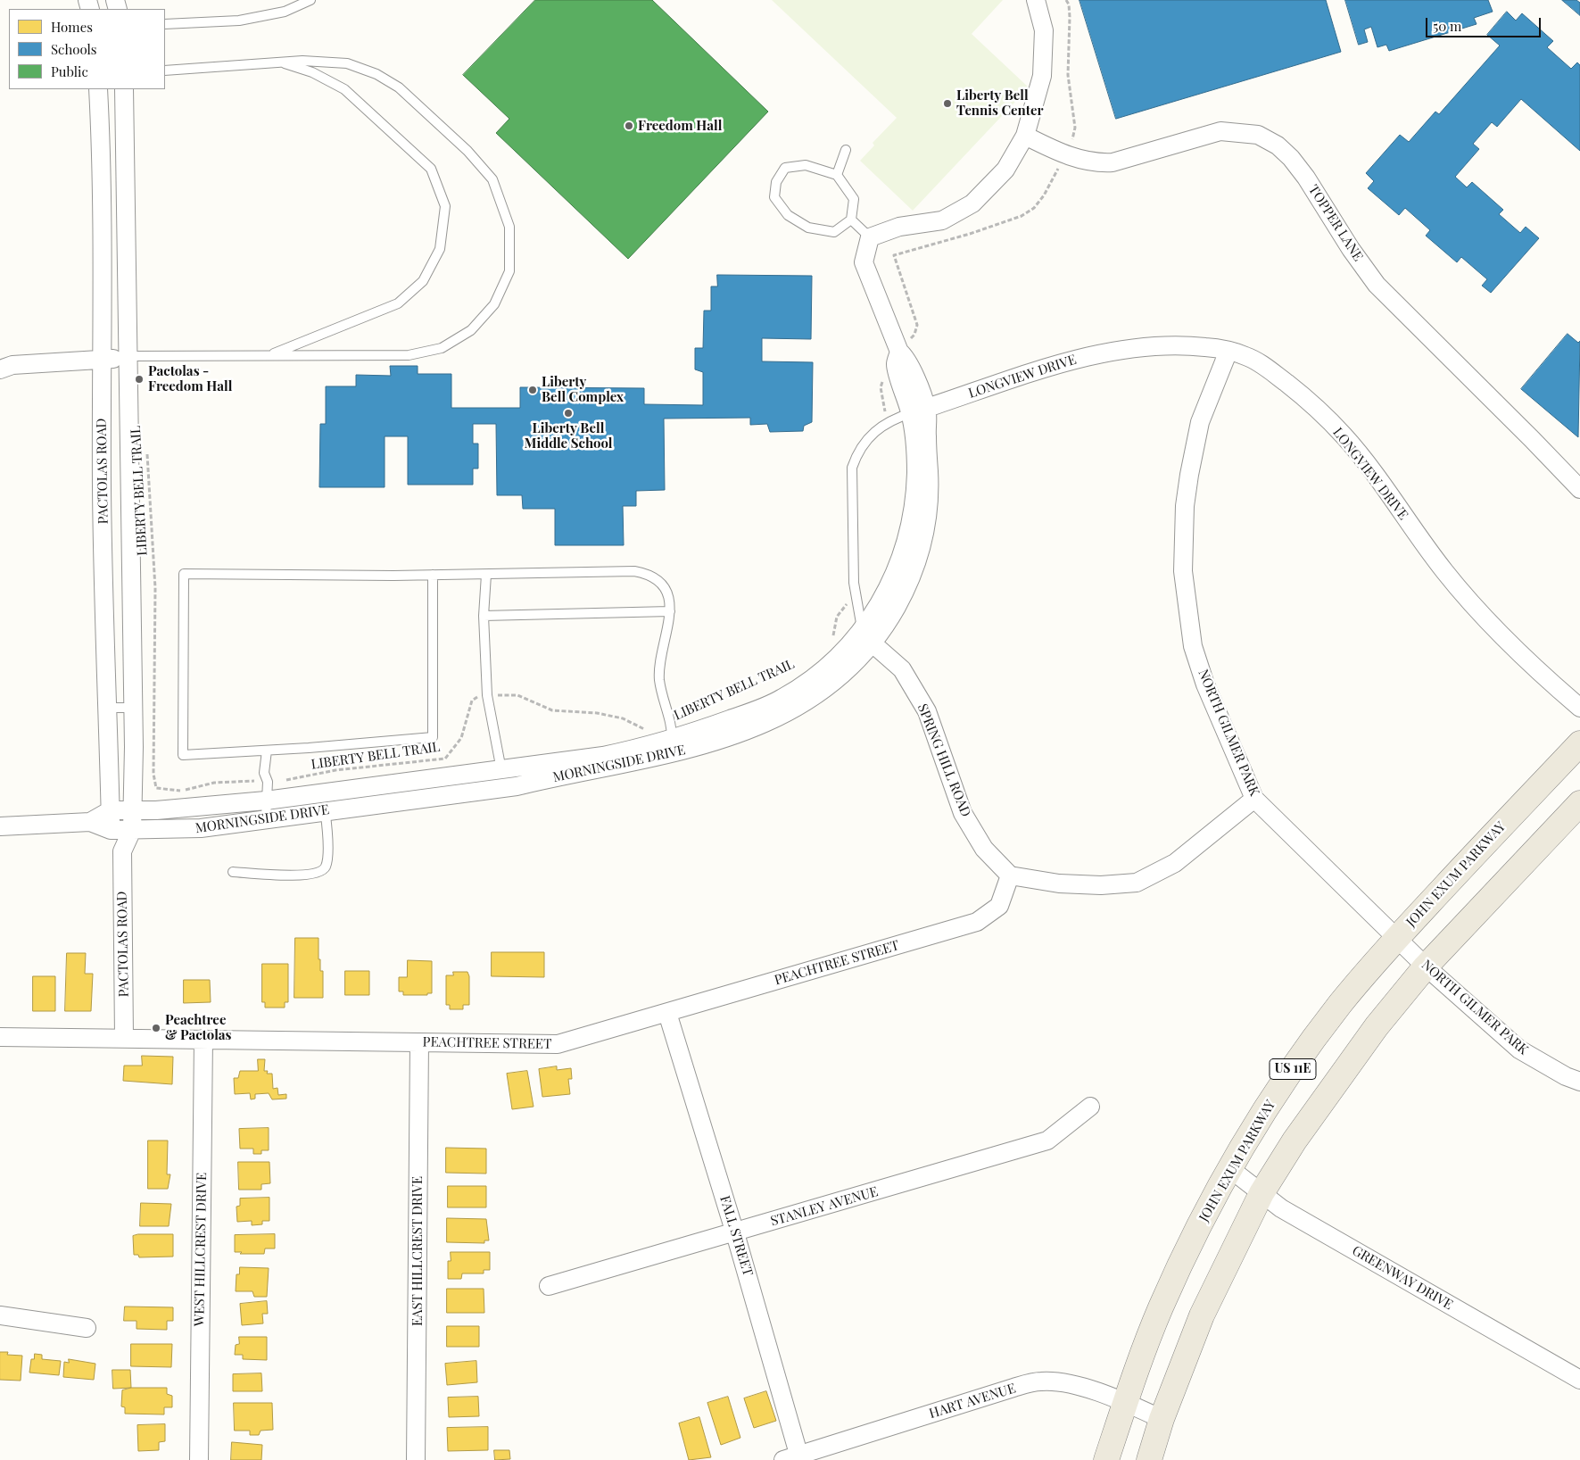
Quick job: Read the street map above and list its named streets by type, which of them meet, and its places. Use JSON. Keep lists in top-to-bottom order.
{
  "streets": {
    "main road": ["JOHN EXUM PARKWAY", "US 11E"],
    "street": [
      "TOPPER LANE",
      "LONGVIEW DRIVE",
      "PACTOLAS ROAD",
      "NORTH GILMER PARK",
      "SPRING HILL ROAD",
      "MORNINGSIDE DRIVE",
      "PEACHTREE STREET",
      "STANLEY AVENUE",
      "FALL STREET",
      "WEST HILLCREST DRIVE",
      "EAST HILLCREST DRIVE",
      "GREENWAY DRIVE",
      "HART AVENUE"
    ],
    "path": ["LIBERTY BELL TRAIL"]
  },
  "crossings": [
    ["LONGVIEW DRIVE", "NORTH GILMER PARK"],
    ["LONGVIEW DRIVE", "MORNINGSIDE DRIVE"],
    ["PACTOLAS ROAD", "MORNINGSIDE DRIVE"],
    ["PACTOLAS ROAD", "PEACHTREE STREET"],
    ["LIBERTY BELL TRAIL", "MORNINGSIDE DRIVE"],
    ["NORTH GILMER PARK", "JOHN EXUM PARKWAY"],
    ["NORTH GILMER PARK", "US 11E"],
    ["SPRING HILL ROAD", "MORNINGSIDE DRIVE"],
    ["SPRING HILL ROAD", "PEACHTREE STREET"],
    ["JOHN EXUM PARKWAY", "GREENWAY DRIVE"],
    ["JOHN EXUM PARKWAY", "HART AVENUE"],
    ["PEACHTREE STREET", "FALL STREET"],
    ["PEACHTREE STREET", "WEST HILLCREST DRIVE"],
    ["PEACHTREE STREET", "EAST HILLCREST DRIVE"],
    ["US 11E", "GREENWAY DRIVE"],
    ["US 11E", "HART AVENUE"],
    ["STANLEY AVENUE", "FALL STREET"],
    ["FALL STREET", "HART AVENUE"]
  ],
  "places": [
    "Liberty Bell Tennis Center",
    "Freedom Hall",
    "Pactolas - Freedom Hall",
    "Liberty Bell Complex",
    "Liberty Bell Middle School",
    "Peachtree & Pactolas"
  ],
  "legend": ["Homes", "Schools", "Public"],
  "scale_bar": "50 m"
}
